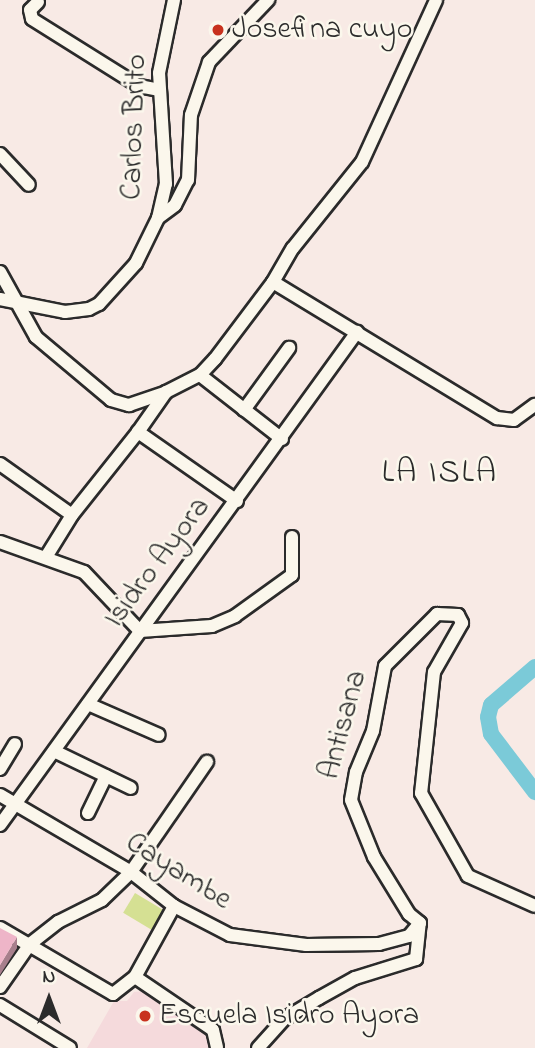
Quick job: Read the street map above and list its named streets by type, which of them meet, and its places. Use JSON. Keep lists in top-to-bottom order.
{
  "streets": {
    "street": [
      "Carlos Brito",
      "Isidro Ayora",
      "Antisana",
      "Cayambe"
    ]
  },
  "crossings": [
    ["Isidro Ayora", "Cayambe"],
    ["Antisana", "Cayambe"]
  ],
  "districts": ["LA ISLA"],
  "places": ["Josefina cuyo", "Escuela Isidro Ayora"],
  "north": "top"
}
